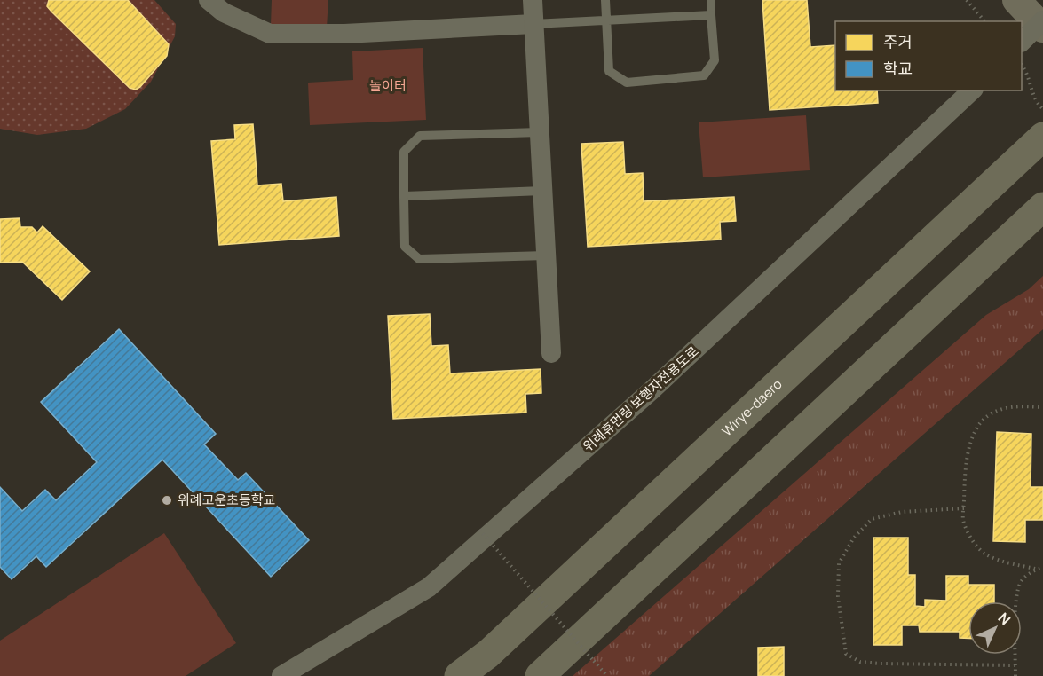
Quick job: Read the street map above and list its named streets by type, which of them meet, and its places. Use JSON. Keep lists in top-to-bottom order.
{
  "streets": {
    "main road": ["Wirye-daero"],
    "street": ["위례휴먼링 보행자전용도로"]
  },
  "parks": ["놀이터"],
  "places": ["위례고운초등학교"],
  "legend": ["주거", "학교"],
  "north": "top right"
}
